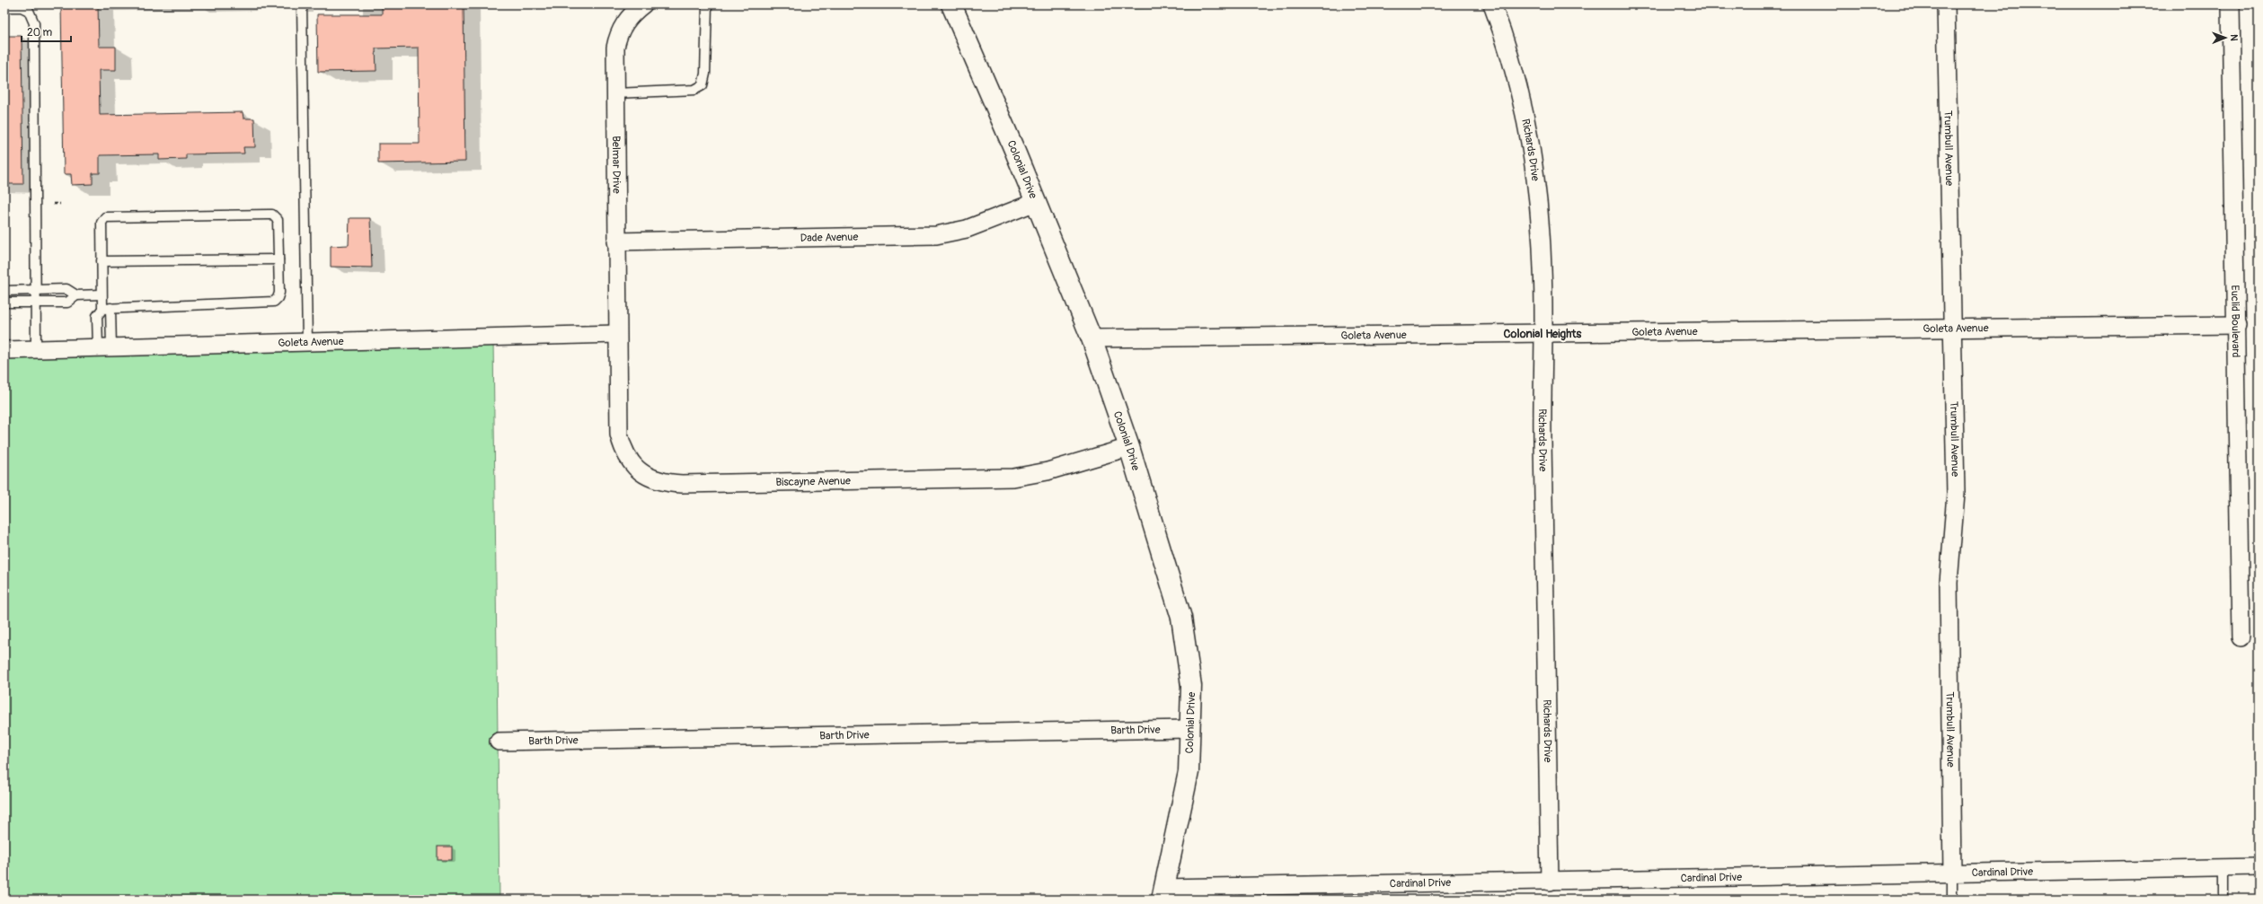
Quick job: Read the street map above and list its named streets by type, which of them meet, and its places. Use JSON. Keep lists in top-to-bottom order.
{
  "streets": {
    "street": [
      "Trumbull Avenue",
      "Richards Drive",
      "Belmar Drive",
      "Colonial Drive",
      "Dade Avenue",
      "Euclid Boulevard",
      "Goleta Avenue",
      "Biscayne Avenue",
      "Barth Drive",
      "Cardinal Drive"
    ]
  },
  "crossings": [
    ["Trumbull Avenue", "Goleta Avenue"],
    ["Trumbull Avenue", "Cardinal Drive"],
    ["Richards Drive", "Goleta Avenue"],
    ["Richards Drive", "Cardinal Drive"],
    ["Belmar Drive", "Dade Avenue"],
    ["Belmar Drive", "Goleta Avenue"],
    ["Belmar Drive", "Biscayne Avenue"],
    ["Colonial Drive", "Dade Avenue"],
    ["Colonial Drive", "Goleta Avenue"],
    ["Colonial Drive", "Biscayne Avenue"],
    ["Colonial Drive", "Barth Drive"],
    ["Colonial Drive", "Cardinal Drive"],
    ["Euclid Boulevard", "Goleta Avenue"],
    ["Goleta Avenue", "Biscayne Avenue"]
  ],
  "districts": ["Colonial Heights"],
  "scale_bar": "20 m",
  "north": "right"
}
